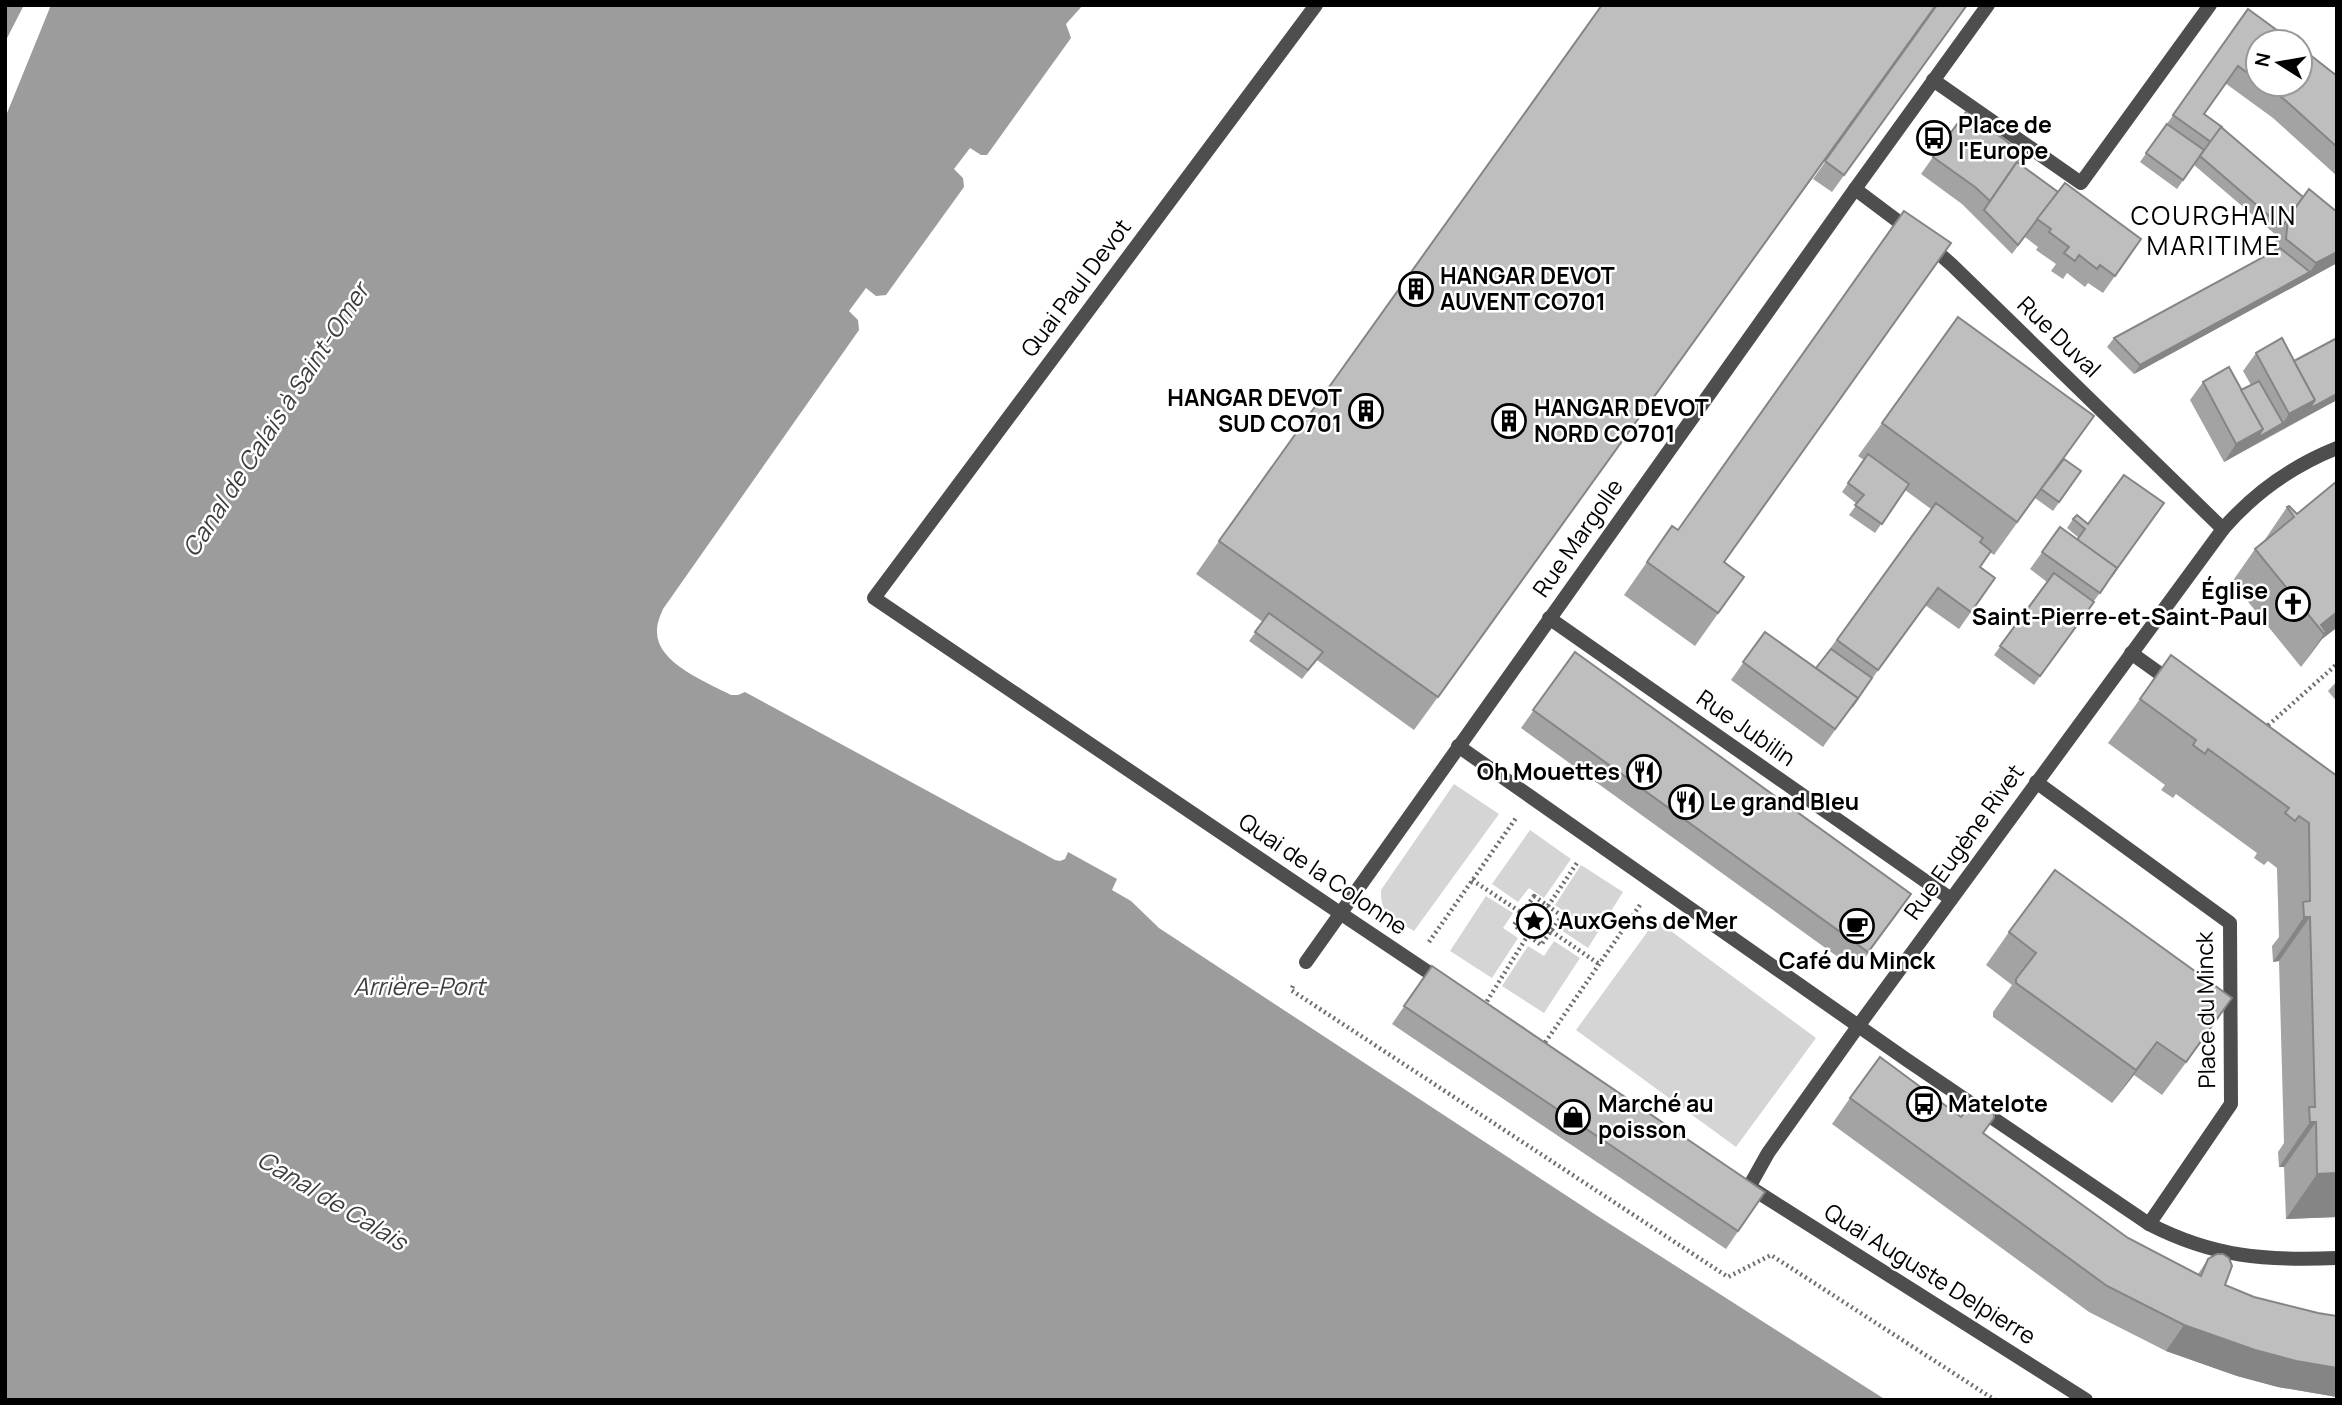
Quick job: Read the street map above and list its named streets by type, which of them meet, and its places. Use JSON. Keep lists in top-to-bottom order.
{
  "streets": {
    "street": [
      "Quai Paul Devot",
      "Rue Duval",
      "Rue Margolle",
      "Rue Jubilin",
      "Rue Eugène Rivet",
      "Quai de la Colonne",
      "Place du Minck",
      "Quai Auguste Delpierre"
    ]
  },
  "crossings": [
    ["Quai Paul Devot", "Quai de la Colonne"],
    ["Rue Duval", "Rue Margolle"],
    ["Rue Duval", "Rue Eugène Rivet"],
    ["Rue Margolle", "Rue Jubilin"],
    ["Rue Margolle", "Quai de la Colonne"],
    ["Rue Jubilin", "Rue Eugène Rivet"],
    ["Rue Eugène Rivet", "Place du Minck"],
    ["Rue Eugène Rivet", "Quai Auguste Delpierre"]
  ],
  "districts": ["COURGHAIN MARITIME"],
  "water": ["Canal de Calais à Saint-Omer", "Arrière-Port", "Canal de Calais"],
  "places": {
    "bus stop": ["Place de l'Europe", "Matelote"],
    "building": ["HANGAR DEVOT AUVENT CO701", "HANGAR DEVOT SUD CO701", "HANGAR DEVOT NORD CO701"],
    "church": ["Église Saint-Pierre-et-Saint-Paul"],
    "restaurant": ["Oh Mouettes", "Le grand Bleu"],
    "place": ["AuxGens de Mer"],
    "cafe": ["Café du Minck"],
    "shop": ["Marché au poisson"]
  },
  "north": "left"
}
